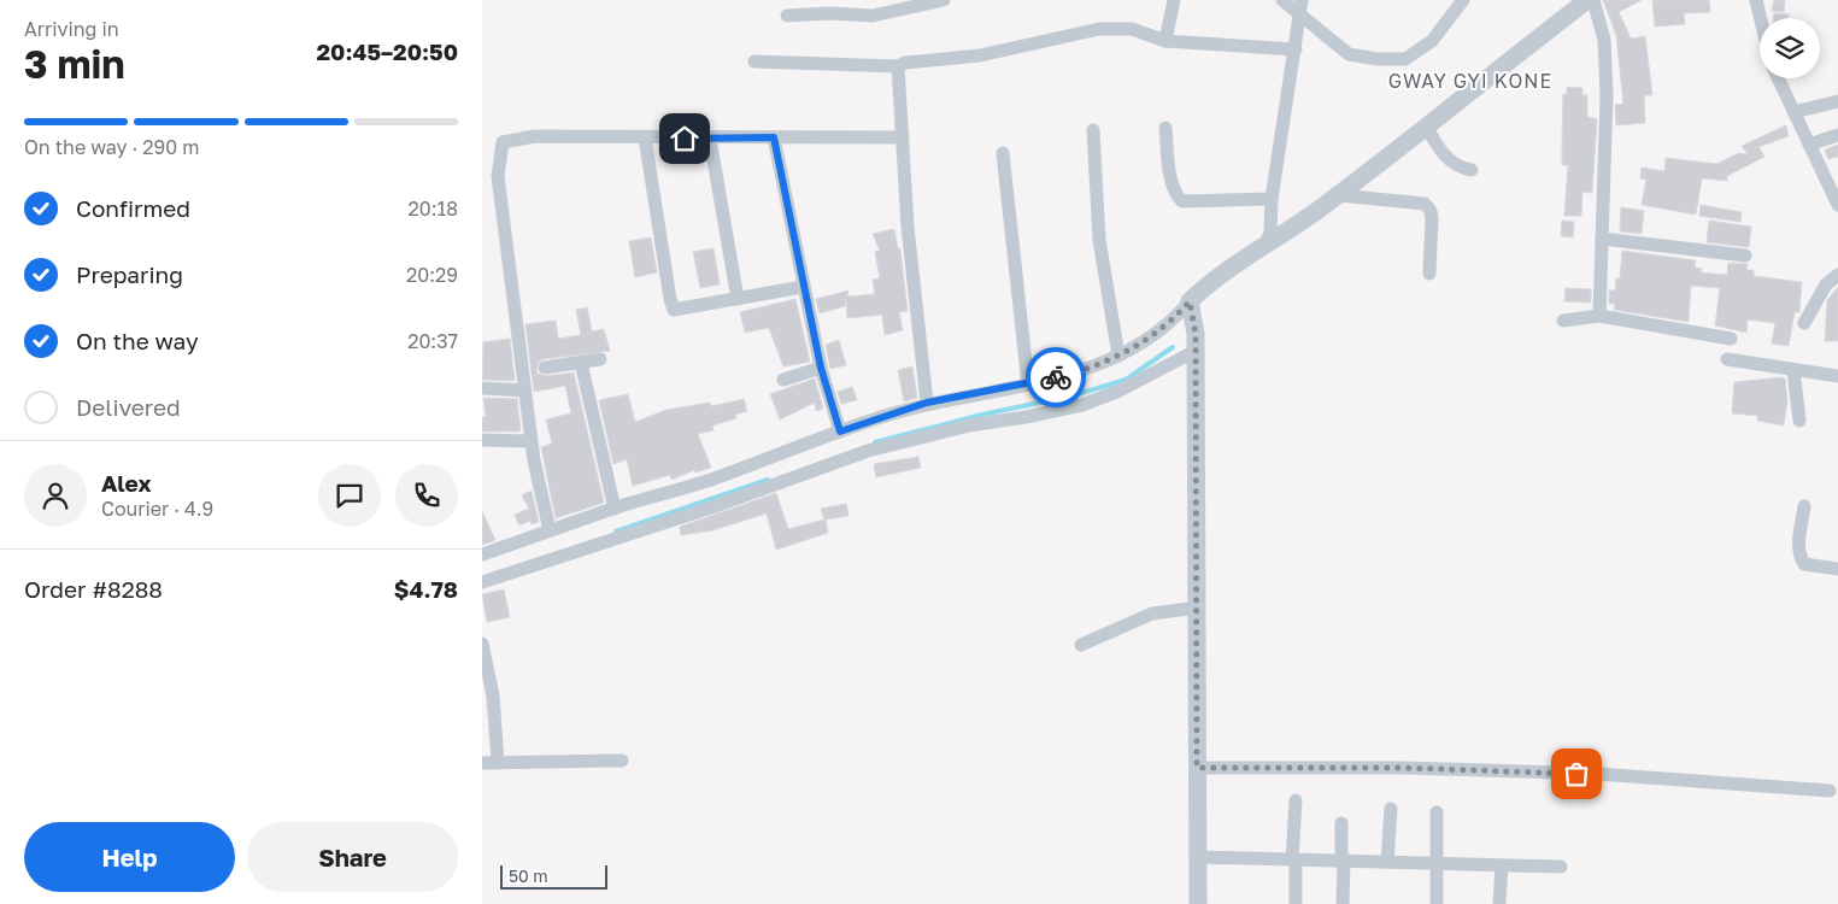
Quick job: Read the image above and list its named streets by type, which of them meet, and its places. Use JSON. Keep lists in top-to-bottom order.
{
  "districts": ["GWAY GYI KONE"],
  "scale_bar": "50 m",
  "page": {
    "heading": ["3 min", "Arriving in", "20:45–20:50"],
    "panel": [
      "Alex",
      "Courier · 4.9",
      "Order #8288",
      "$4.78"
    ],
    "bar": "On the way · 290 m",
    "list": [
      ["Confirmed", "20:18"],
      ["Preparing", "20:29"],
      ["On the way", "20:37"],
      "Delivered"
    ],
    "buttons": ["Help", "Share"],
    "scale": "50 m"
  }
}
